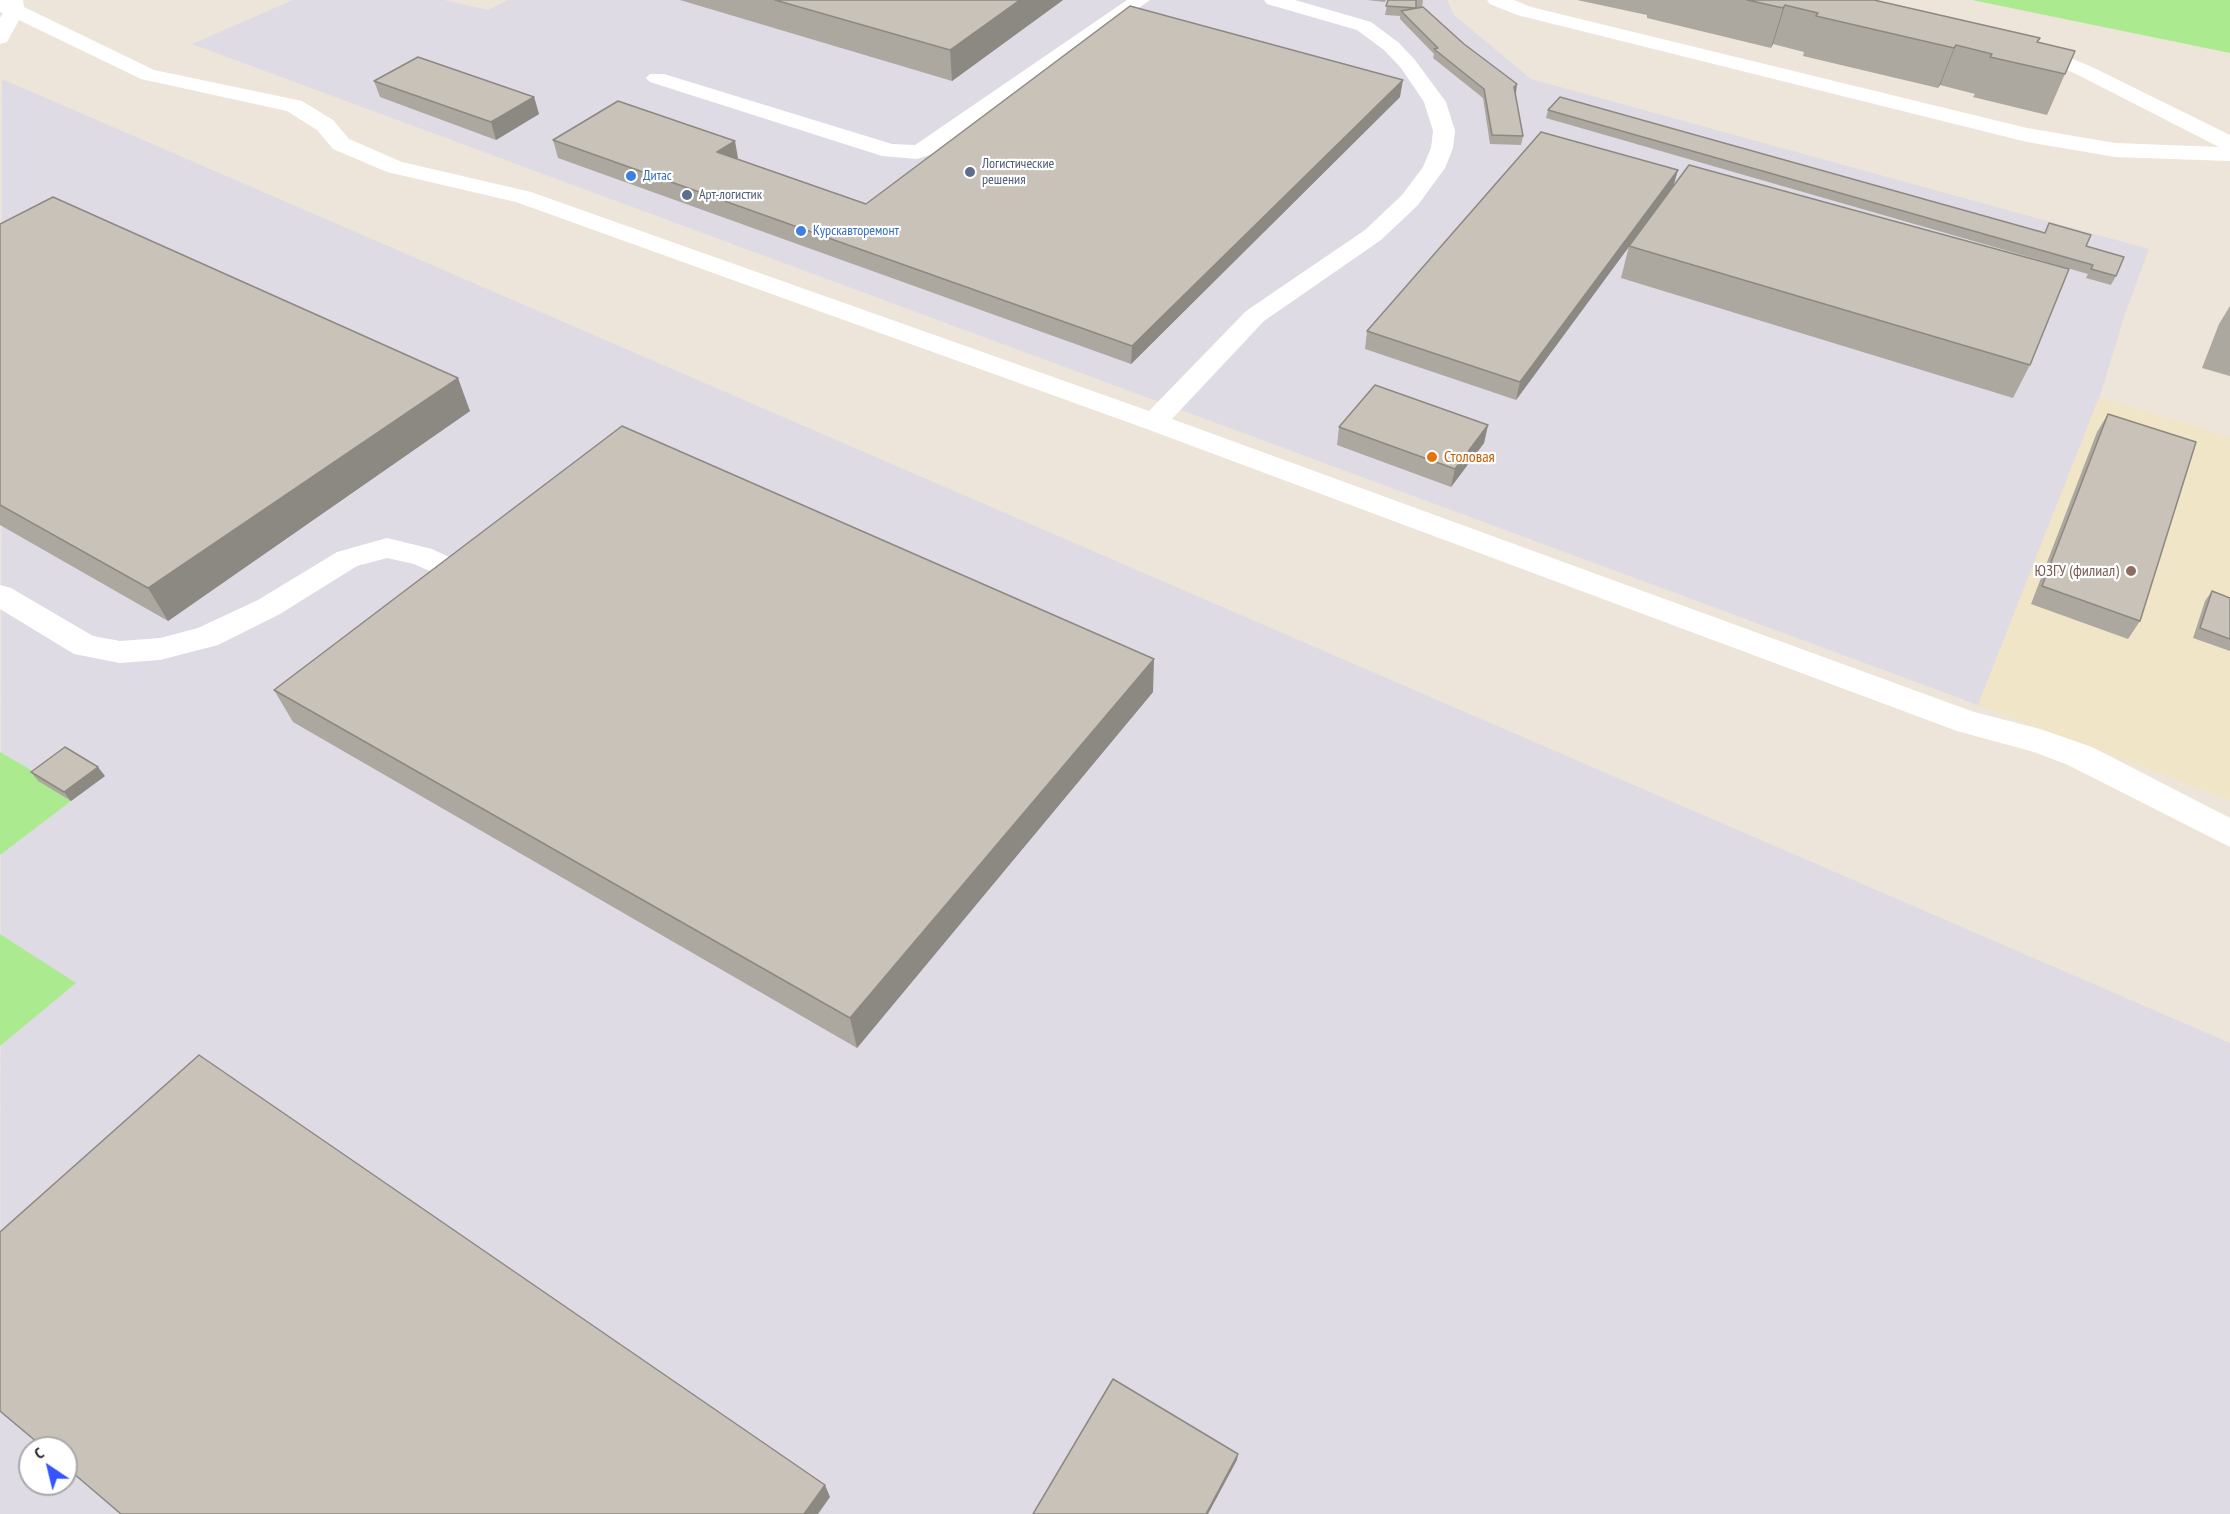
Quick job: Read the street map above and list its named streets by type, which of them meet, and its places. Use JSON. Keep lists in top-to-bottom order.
{
  "places": [
    "Логистические решения",
    "Дитас",
    "Арт-логистик",
    "Курскавторемонт",
    "Столовая",
    "ЮЗГУ (филиал)"
  ],
  "north": "top left"
}
